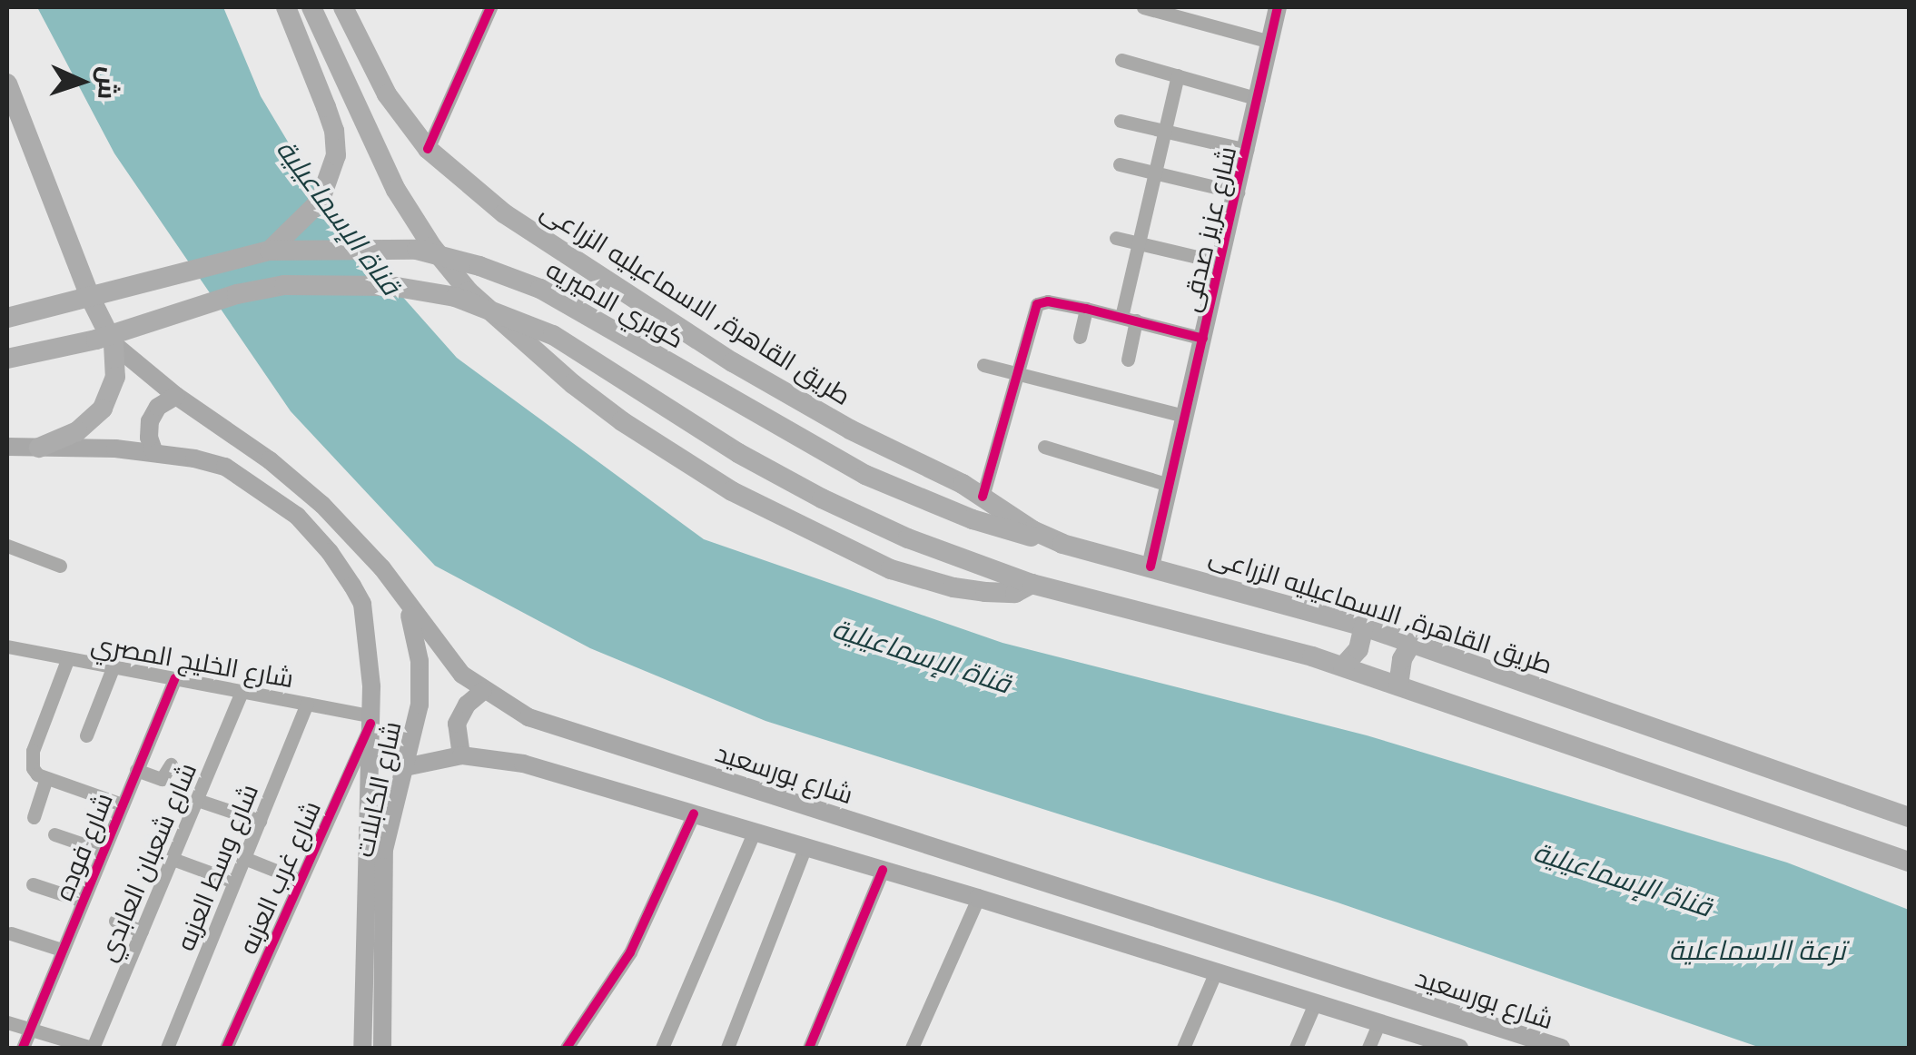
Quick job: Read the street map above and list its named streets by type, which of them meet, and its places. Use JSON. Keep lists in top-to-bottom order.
{
  "streets": {
    "main road": [
      "شارع عزيز صدقى",
      "طريق القاهرة, الاسماعيليه الزراعى",
      "كوبري الاميريه",
      "شارع بورسعيد",
      "شارع الكابلات"
    ],
    "street": [
      "شارع الخليج المصري",
      "شارع فوده",
      "شارع شعبان العابدي",
      "شارع وسط العزبه",
      "شارع غرب العزبه"
    ]
  },
  "crossings": [
    ["شارع عزيز صدقى", "طريق القاهرة, الاسماعيليه الزراعى"],
    ["طريق القاهرة, الاسماعيليه الزراعى", "كوبري الاميريه"],
    ["شارع الخليج المصري", "شارع الكابلات"],
    ["شارع الخليج المصري", "شارع فوده"],
    ["شارع الخليج المصري", "شارع شعبان العابدي"],
    ["شارع الخليج المصري", "شارع وسط العزبه"],
    ["شارع الخليج المصري", "شارع غرب العزبه"],
    ["شارع بورسعيد", "شارع الكابلات"],
    ["شارع الكابلات", "شارع غرب العزبه"]
  ],
  "water": ["قناة الإسماعيلية", "ترعة الاسماعلية"],
  "north": "right"
}
